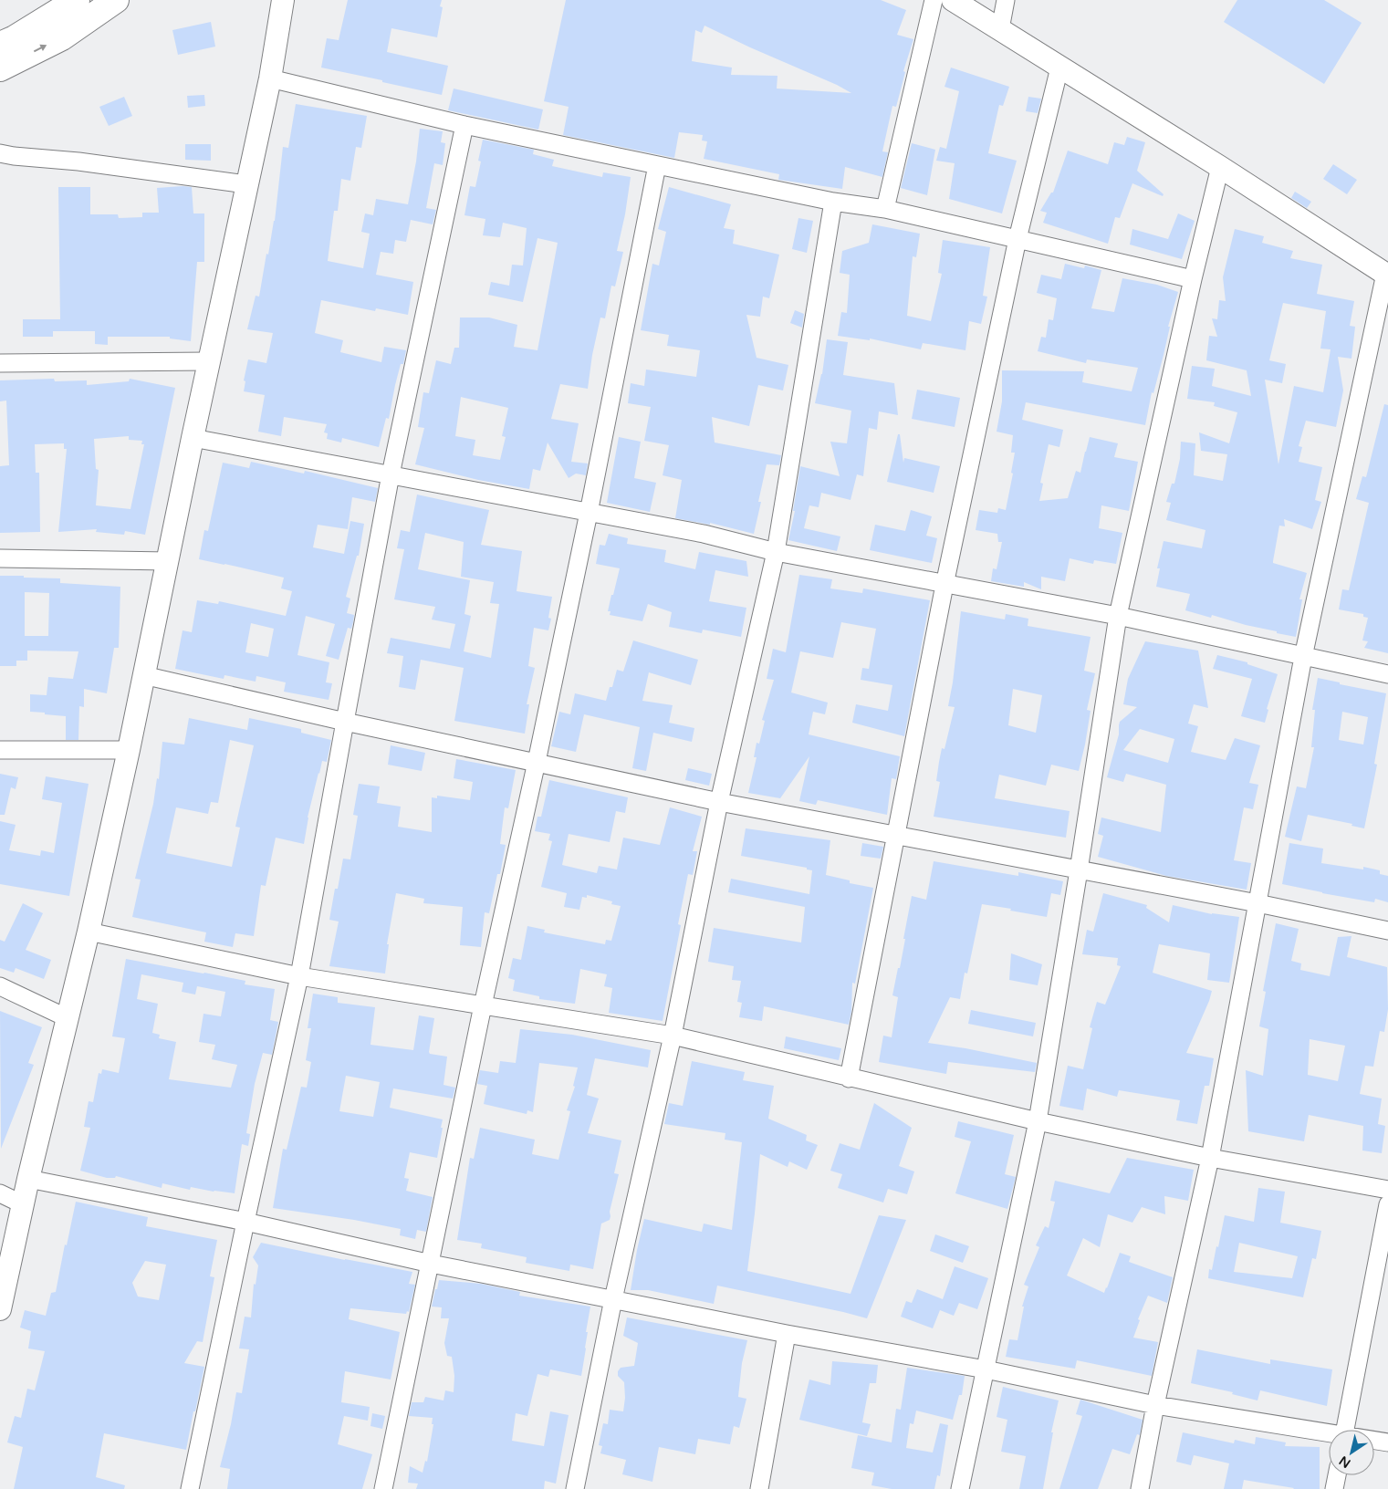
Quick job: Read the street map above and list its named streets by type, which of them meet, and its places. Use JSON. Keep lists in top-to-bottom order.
{
  "north": "bottom left"
}
